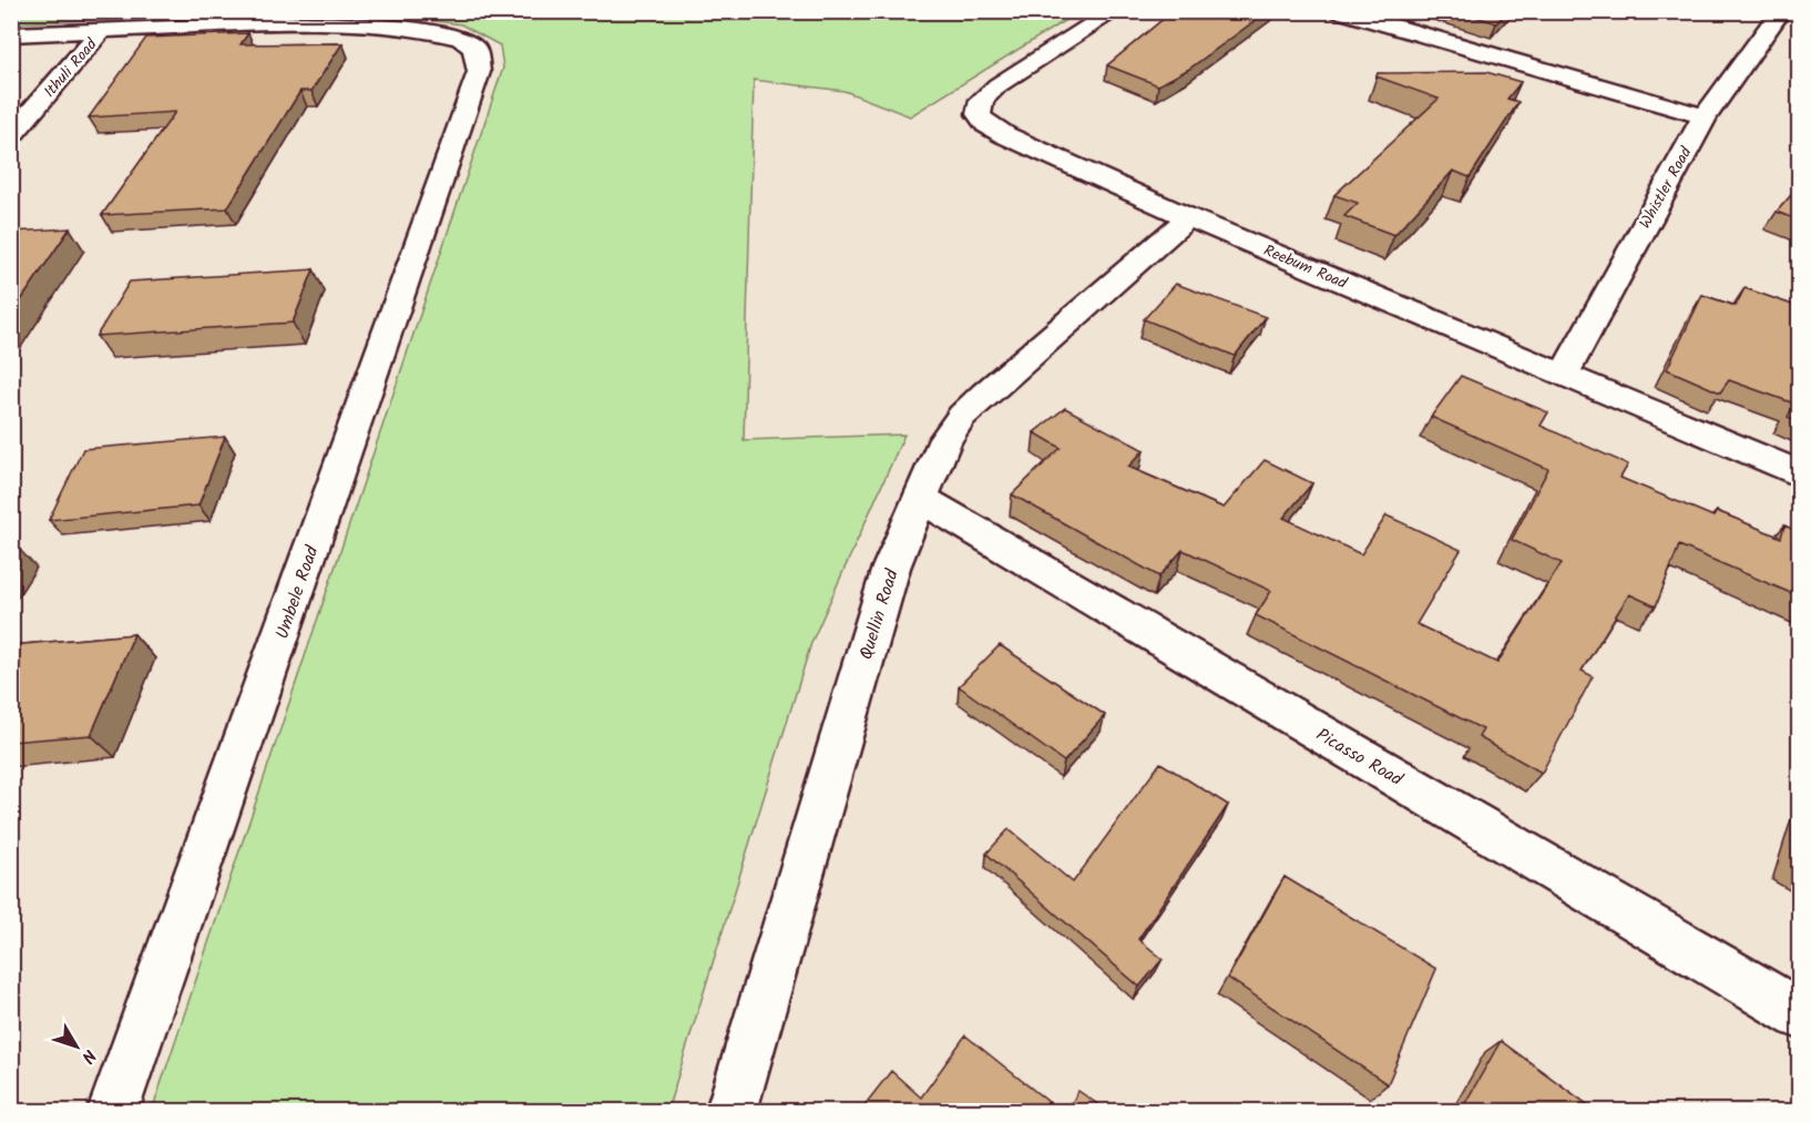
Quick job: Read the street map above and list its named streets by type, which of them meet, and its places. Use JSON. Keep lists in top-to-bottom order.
{
  "streets": {
    "street": [
      "Ithuli Road",
      "Whistler Road",
      "Reebum Road",
      "Umbele Road",
      "Quellin Road",
      "Picasso Road"
    ]
  },
  "crossings": [
    ["Ithuli Road", "Umbele Road"],
    ["Whistler Road", "Reebum Road"],
    ["Reebum Road", "Quellin Road"],
    ["Quellin Road", "Picasso Road"]
  ],
  "north": "bottom right"
}
